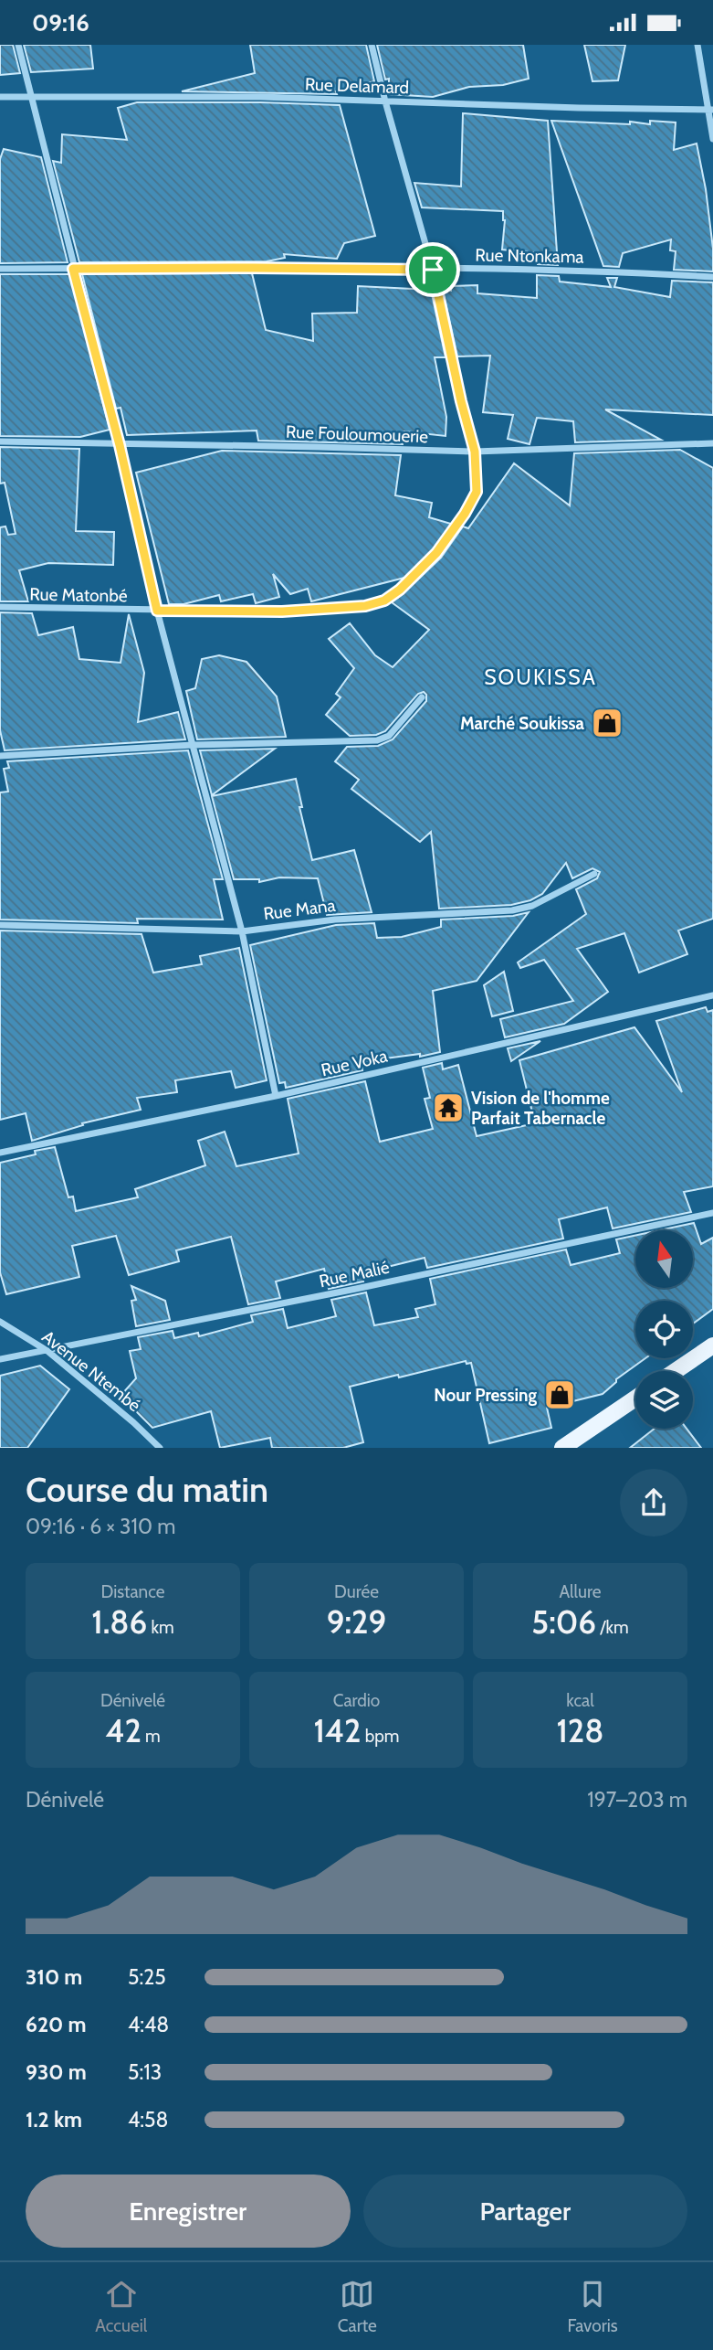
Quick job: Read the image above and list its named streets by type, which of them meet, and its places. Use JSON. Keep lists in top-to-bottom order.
{
  "streets": {
    "street": [
      "Rue Delamard",
      "Rue Ntonkama",
      "Rue Fouloumouerie",
      "Rue Matonbé",
      "Rue Mana",
      "Rue Voka",
      "Rue Malié",
      "Avenue Ntembé"
    ]
  },
  "crossings": [
    ["Rue Fouloumouerie", "Rue Matonbé"],
    ["Rue Malié", "Avenue Ntembé"]
  ],
  "districts": ["SOUKISSA"],
  "places": {
    "shop": ["Marché Soukissa", "Nour Pressing"],
    "temple": ["Vision de l'homme Parfait Tabernacle"]
  },
  "north": "top",
  "page": {
    "status": "09:16",
    "heading": ["Course du matin", "09:16 · 6 × 310 m"],
    "stats": [
      ["Distance", "1.86 km"],
      ["Durée", "9:29"],
      ["Allure", "5:06 /km"],
      ["Dénivelé", "42 m"],
      ["Cardio", "142 bpm"],
      ["kcal", "128"]
    ],
    "chart": ["Dénivelé", "197–203 m"],
    "list": [
      {
        "name": "310 m",
        "note": "5:25"
      },
      {
        "name": "620 m",
        "note": "4:48"
      },
      {
        "name": "930 m",
        "note": "5:13"
      },
      {
        "name": "1.2 km",
        "note": "4:58"
      }
    ],
    "buttons": ["Enregistrer", "Partager"],
    "tabs": ["Accueil", "Carte", "Favoris"]
  }
}
